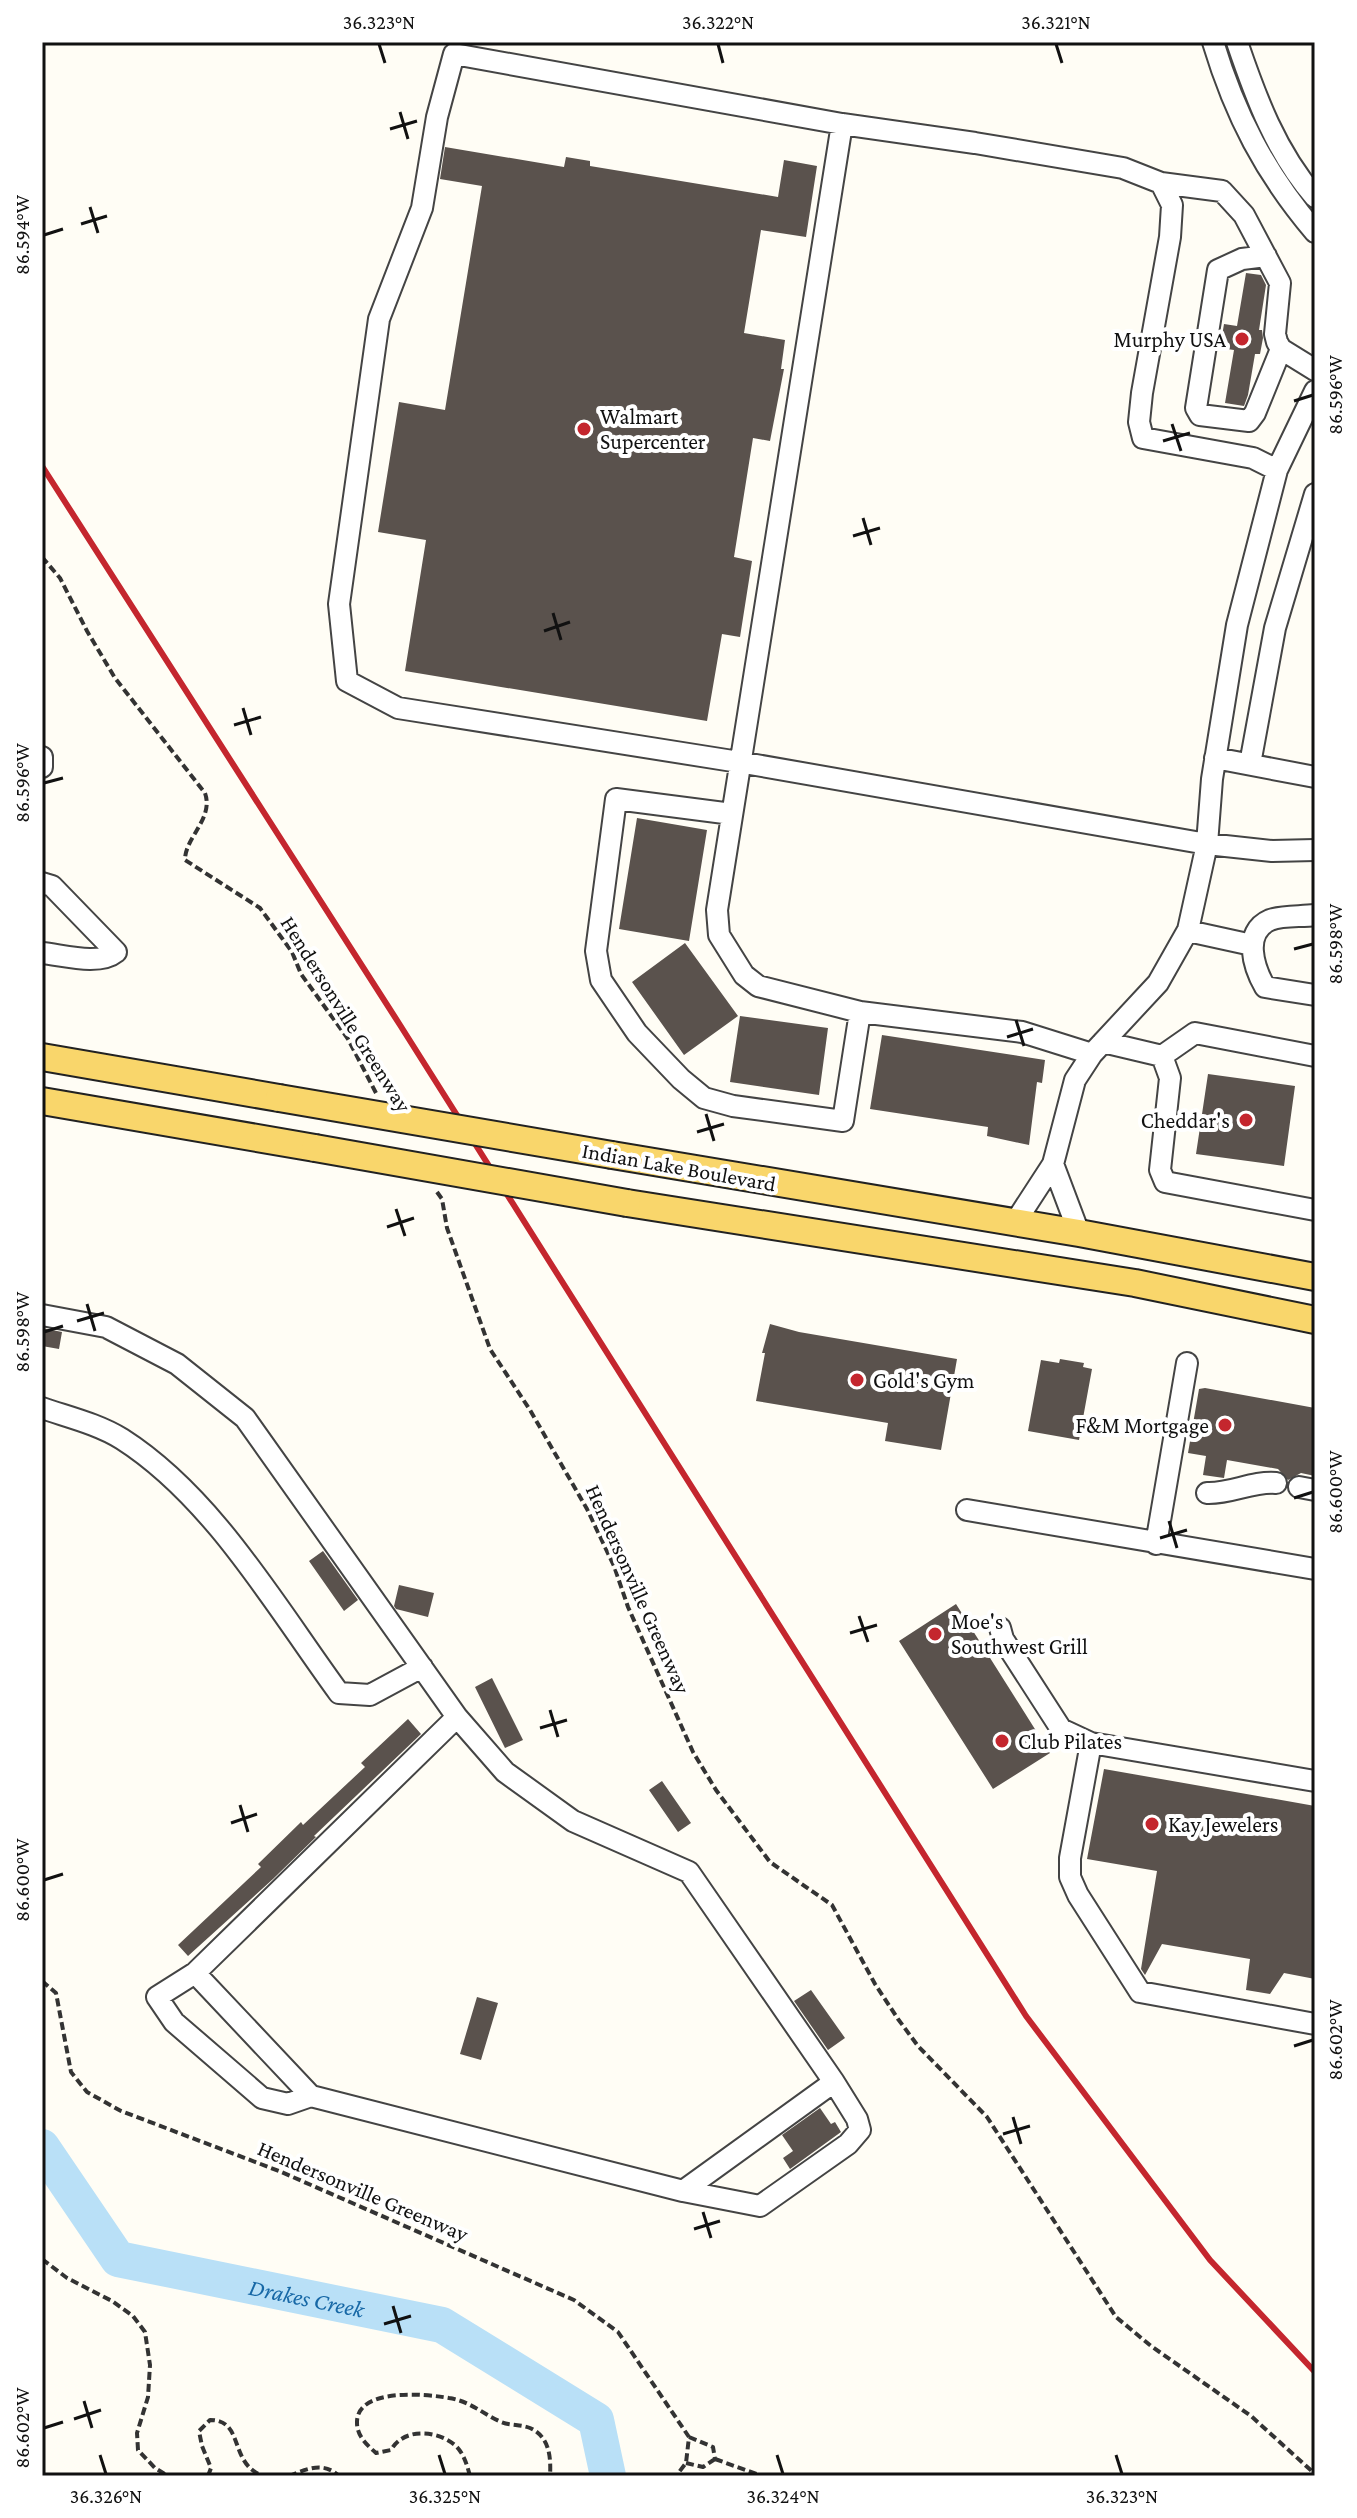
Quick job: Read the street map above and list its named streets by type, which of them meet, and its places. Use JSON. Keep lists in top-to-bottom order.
{
  "streets": {
    "main road": ["Indian Lake Boulevard"],
    "path": ["Hendersonville Greenway"]
  },
  "water": ["Drakes Creek"],
  "places": [
    "Murphy USA",
    "Walmart Supercenter",
    "Cheddar's",
    "Gold's Gym",
    "F&M Mortgage",
    "Moe's Southwest Grill",
    "Club Pilates",
    "Kay Jewelers"
  ],
  "coordinates": [
    "36.323°N",
    "36.322°N",
    "36.321°N",
    "86.594°W",
    "86.596°W",
    "86.598°W",
    "86.600°W",
    "86.602°W",
    "36.326°N",
    "36.325°N",
    "36.324°N"
  ]
}
